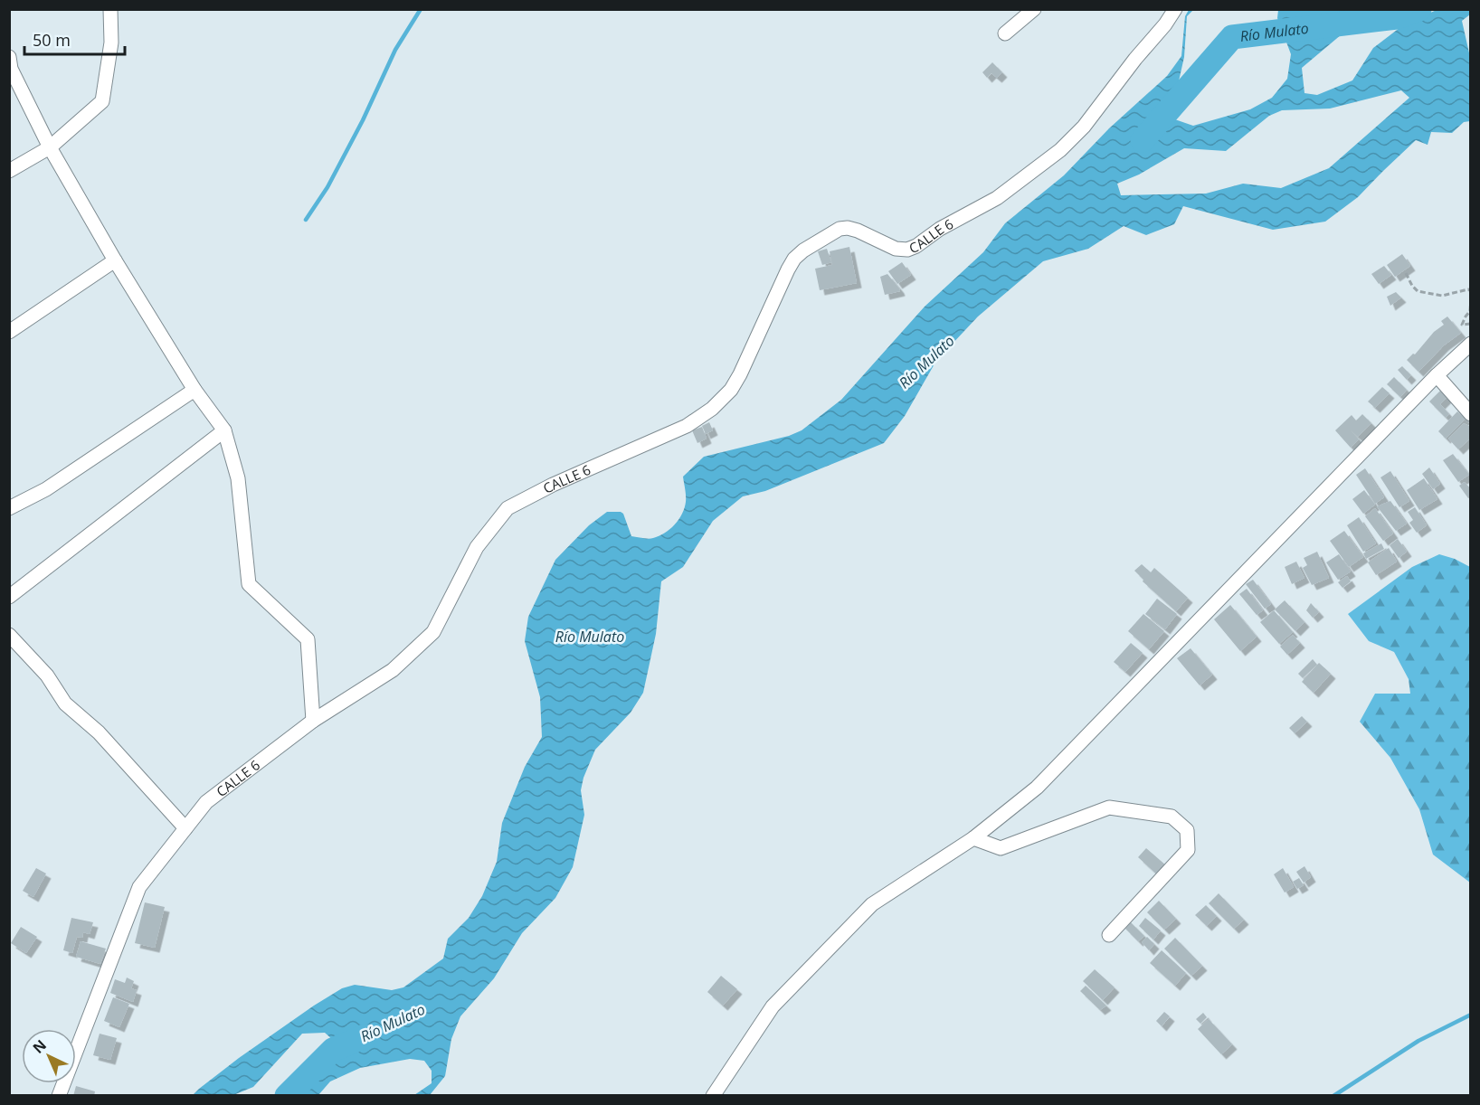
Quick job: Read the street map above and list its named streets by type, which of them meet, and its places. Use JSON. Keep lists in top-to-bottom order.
{
  "streets": {
    "street": ["CALLE 6"]
  },
  "water": ["Río Mulato"],
  "scale_bar": "50 m",
  "north": "top left"
}
